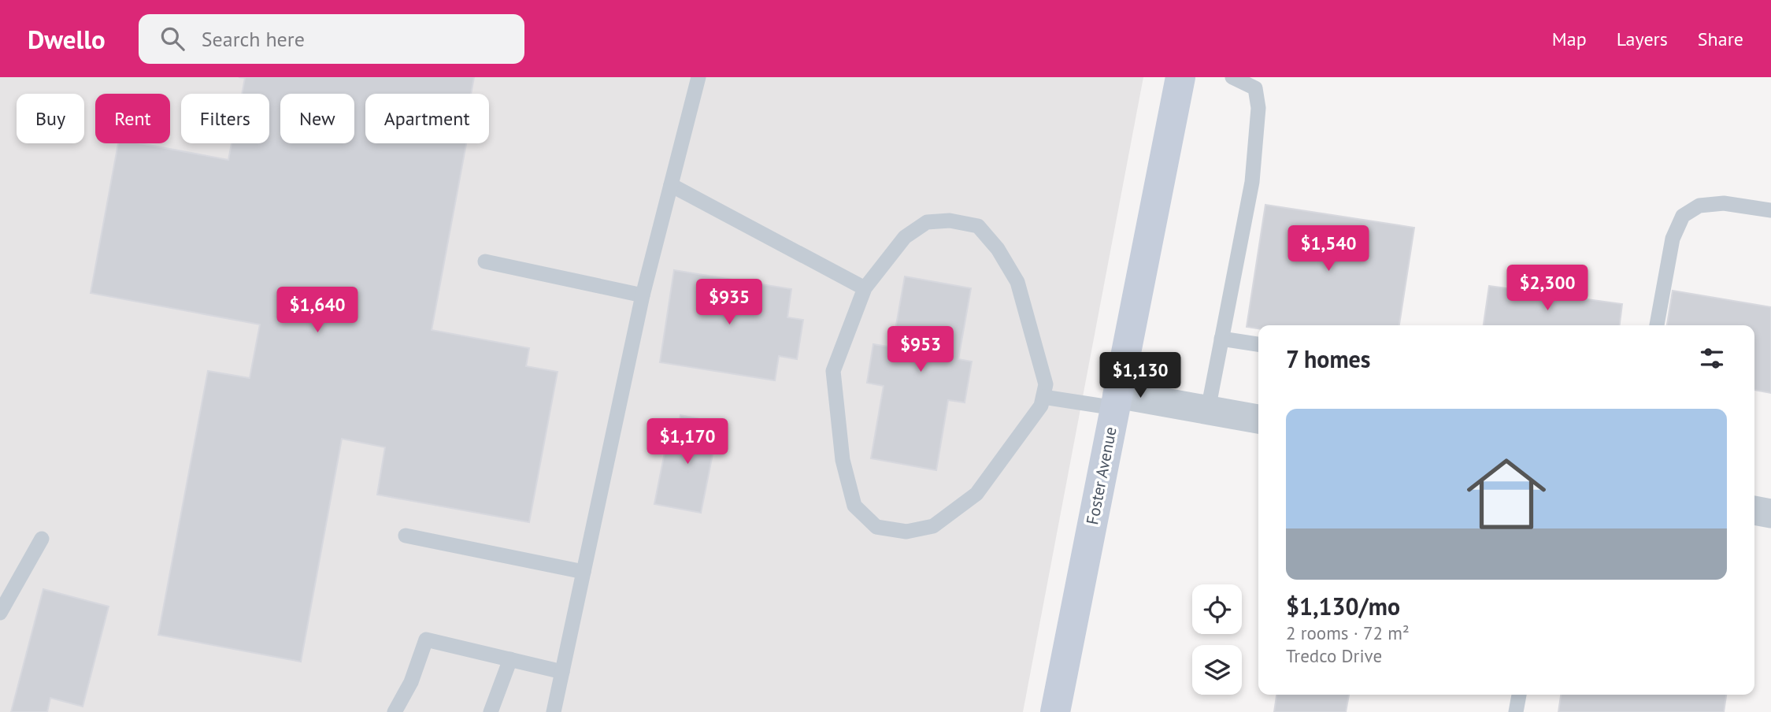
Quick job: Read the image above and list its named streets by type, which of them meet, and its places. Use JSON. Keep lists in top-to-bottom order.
{
  "streets": {
    "main road": ["Foster Avenue"]
  },
  "page": {
    "header": "Dwello",
    "search": "Search here",
    "nav": ["Map", "Layers", "Share"],
    "chip": [
      "Buy",
      "Rent",
      "Filters",
      "New",
      "Apartment"
    ],
    "price": [
      "$1,540",
      "$2,300",
      "$935",
      "$1,640",
      "$953",
      "$1,130",
      "$1,170"
    ],
    "heading": "7 homes",
    "list": [
      {
        "name": "$1,130/mo",
        "note": "2 rooms · 72 m² · Tredco Drive"
      }
    ]
  }
}
